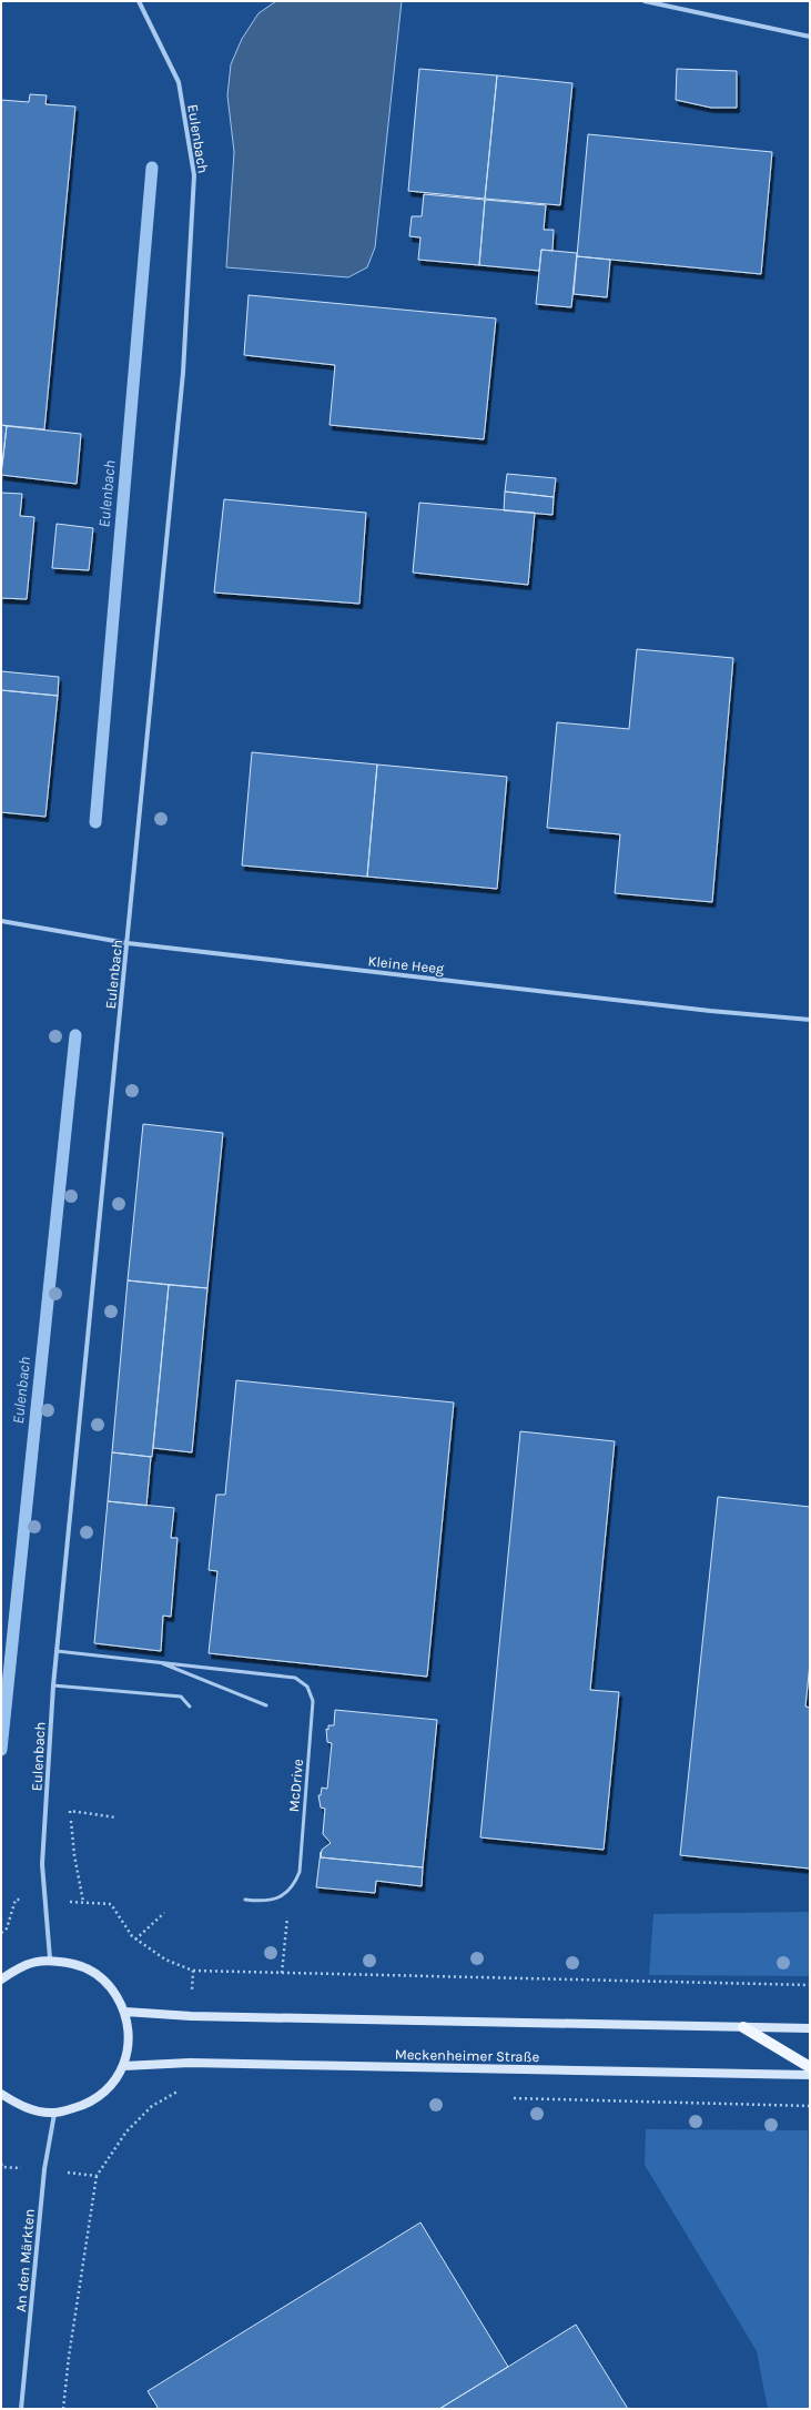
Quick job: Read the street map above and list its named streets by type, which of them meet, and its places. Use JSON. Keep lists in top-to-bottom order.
{
  "streets": {
    "main road": ["Meckenheimer Straße"],
    "street": ["Eulenbach", "Kleine Heeg", "An den Märkten"],
    "lane": ["McDrive"]
  },
  "crossings": [
    ["Eulenbach", "Kleine Heeg"],
    ["Eulenbach", "McDrive"]
  ],
  "water": ["Eulenbach"]
}
